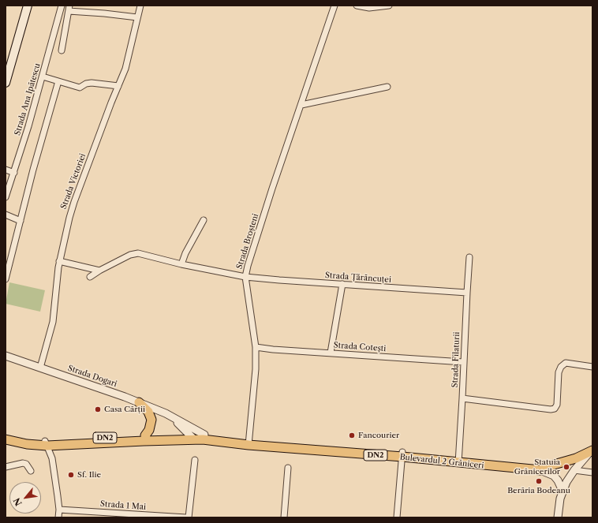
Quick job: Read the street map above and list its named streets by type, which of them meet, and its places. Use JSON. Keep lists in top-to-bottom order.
{
  "streets": {
    "main road": ["DN2", "Bulevardul 2 Grăniceri"],
    "street": [
      "Strada Ana Ipătescu",
      "Strada Victoriei",
      "Strada Broșteni",
      "Strada Țărăncuței",
      "Strada Cotești",
      "Strada Filaturii",
      "Strada Dogari",
      "Strada 1 Mai"
    ]
  },
  "crossings": [
    ["Strada Victoriei", "Strada Dogari"],
    ["Strada Broșteni", "Strada Țărăncuței"],
    ["Strada Broșteni", "Strada Cotești"],
    ["Strada Broșteni", "Bulevardul 2 Grăniceri"],
    ["Strada Țărăncuței", "Strada Filaturii"],
    ["Strada Cotești", "Strada Filaturii"],
    ["Strada Filaturii", "Bulevardul 2 Grăniceri"],
    ["Strada Dogari", "DN2"],
    ["Strada Dogari", "Bulevardul 2 Grăniceri"],
    ["DN2", "Bulevardul 2 Grăniceri"]
  ],
  "places": [
    "Casa Cărții",
    "Fancourier",
    "Statuia Grănicerilor",
    "Sf. Ilie",
    "Berăria Bodeanu"
  ],
  "north": "bottom left"
}
